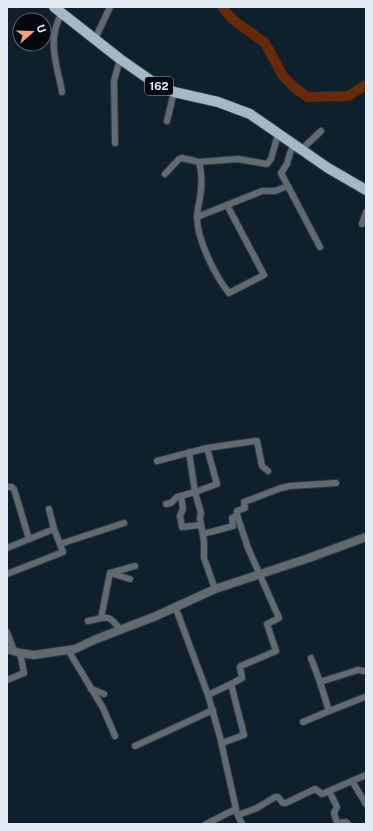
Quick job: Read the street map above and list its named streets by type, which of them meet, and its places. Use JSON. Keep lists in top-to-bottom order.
{
  "streets": {
    "main road": ["162"]
  },
  "north": "right"
}
